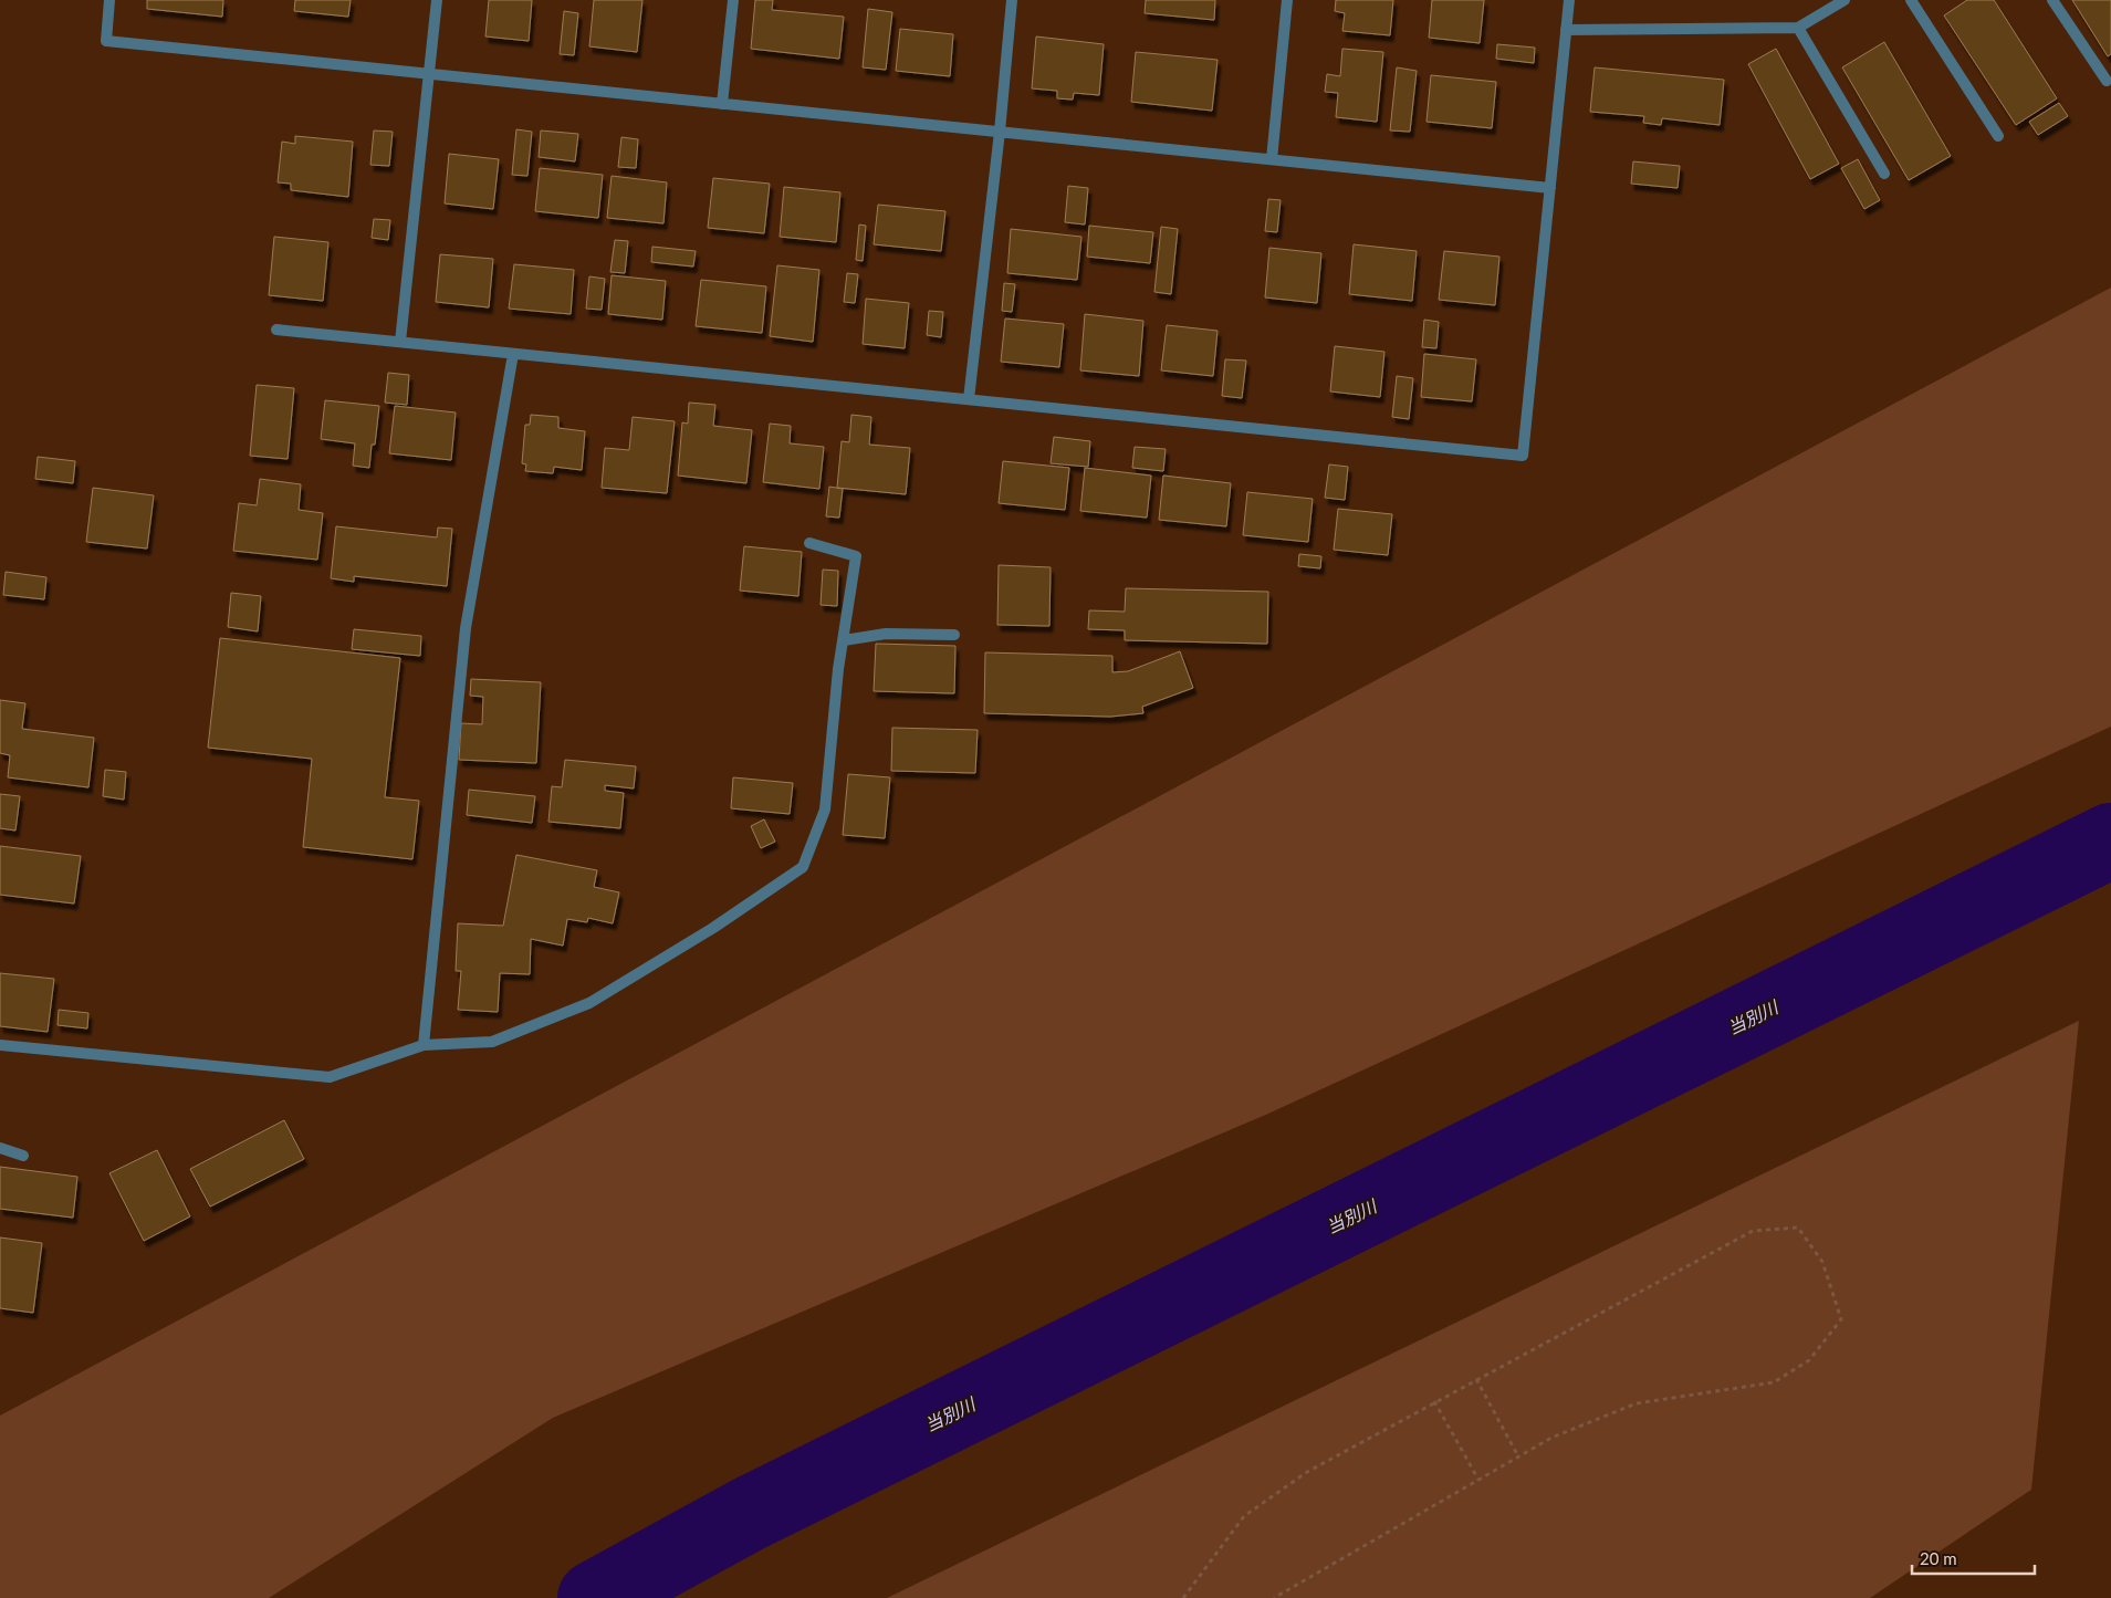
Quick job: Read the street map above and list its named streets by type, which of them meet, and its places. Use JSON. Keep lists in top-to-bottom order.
{
  "water": ["当別川"],
  "scale_bar": "20 m"
}
